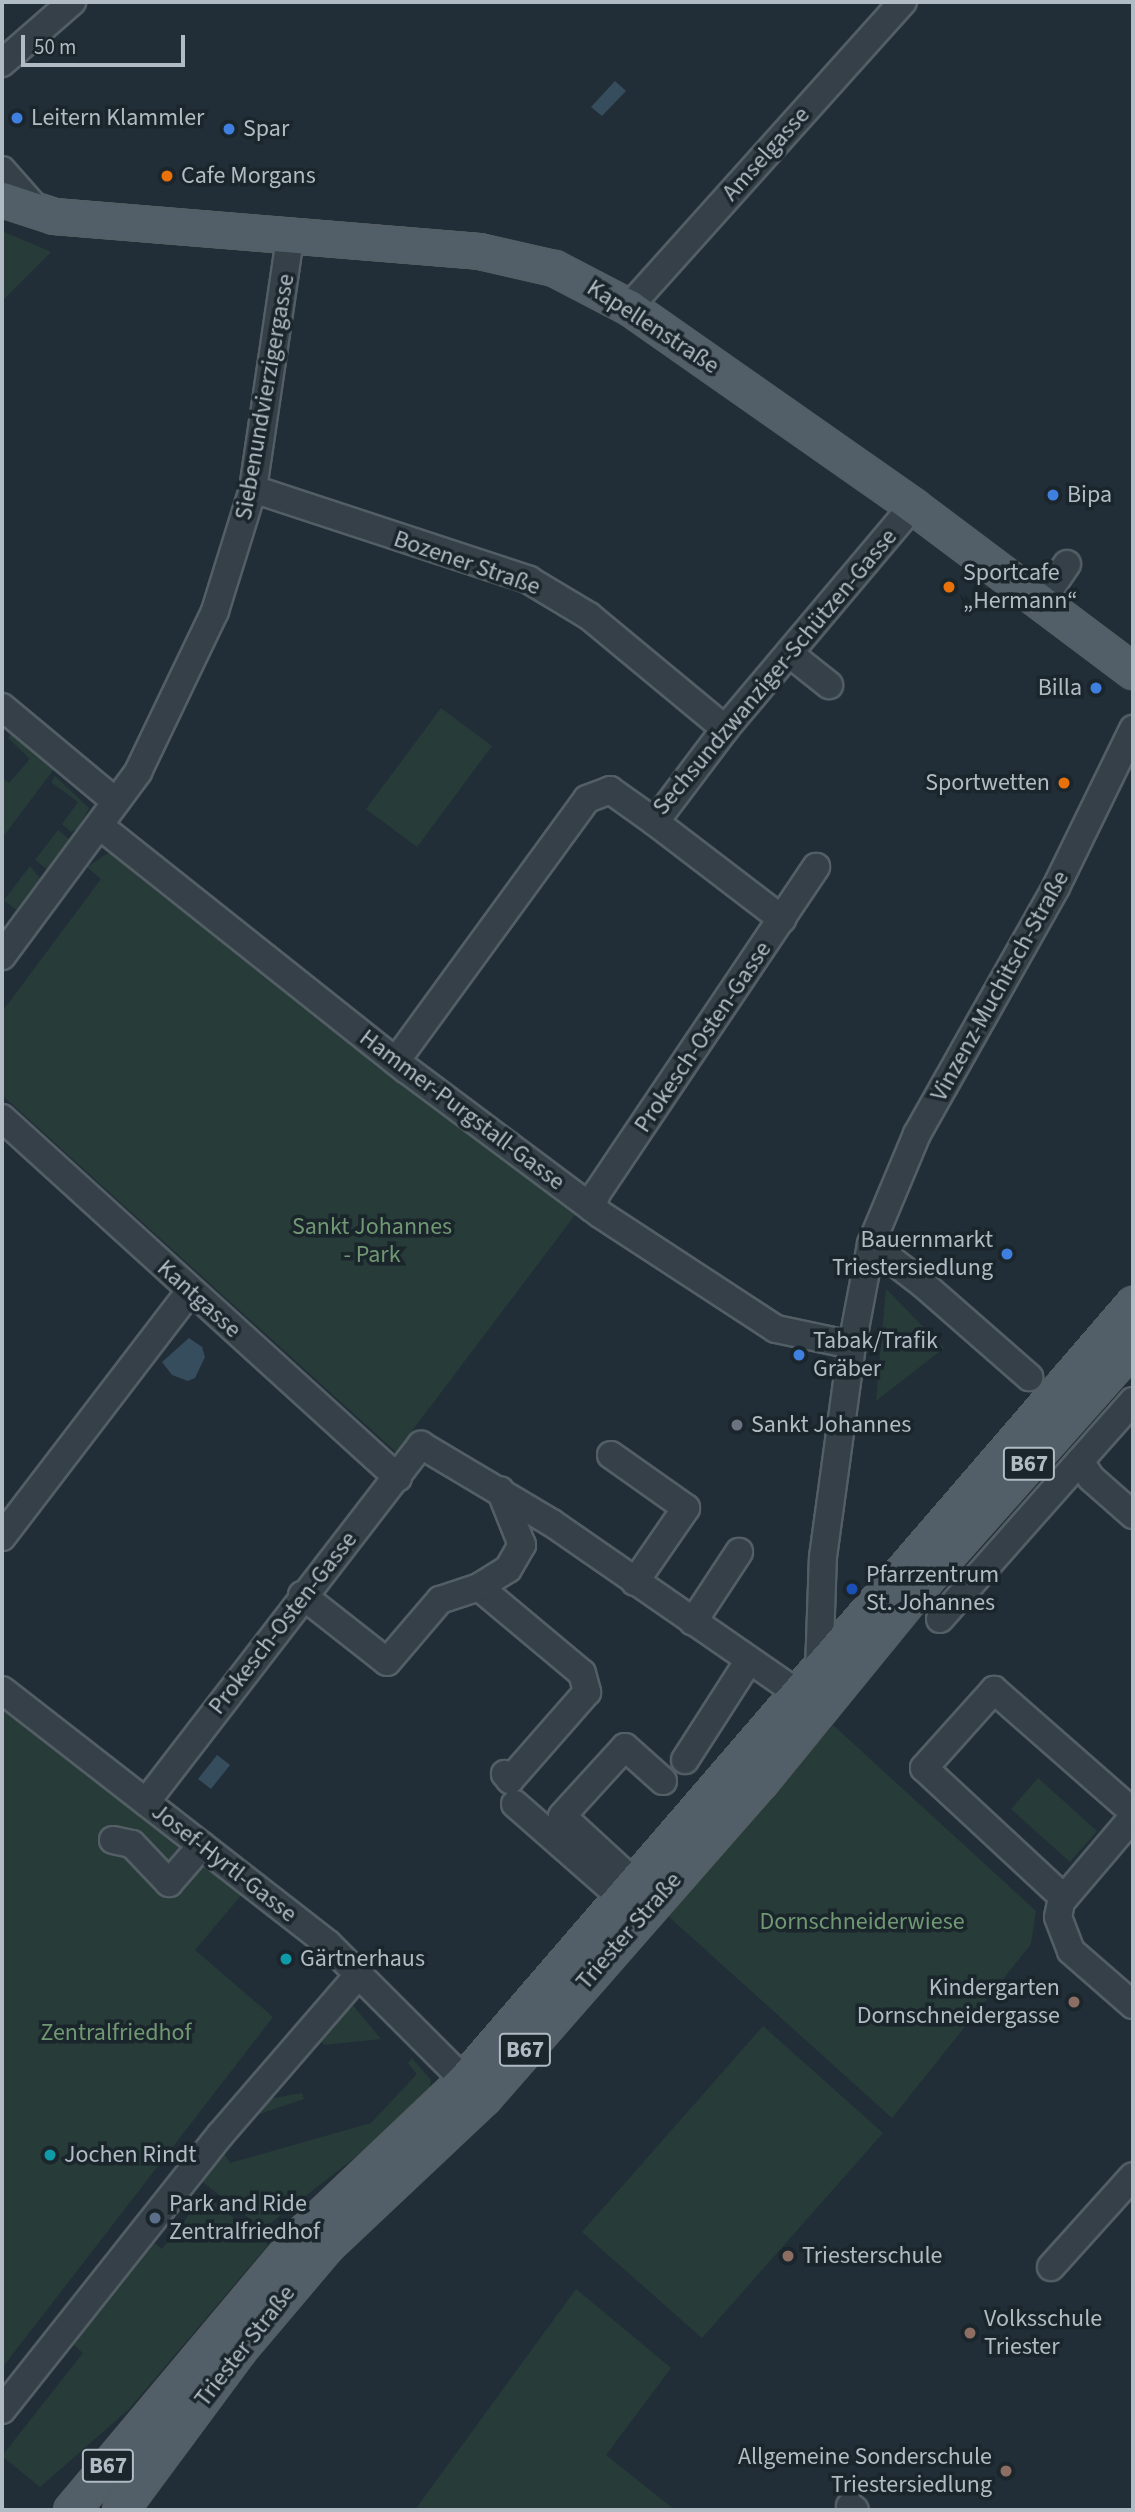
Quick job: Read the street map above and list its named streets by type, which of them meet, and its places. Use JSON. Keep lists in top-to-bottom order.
{
  "streets": {
    "main road": ["Kapellenstraße", "B67", "Triester Straße"],
    "street": [
      "Amselgasse",
      "Siebenundvierzigergasse",
      "Bozener Straße",
      "Sechsundzwanziger-Schützen-Gasse",
      "Vinzenz-Muchitsch-Straße",
      "Prokesch-Osten-Gasse",
      "Hammer-Purgstall-Gasse",
      "Kantgasse",
      "Josef-Hyrtl-Gasse"
    ]
  },
  "crossings": [
    ["Amselgasse", "Kapellenstraße"],
    ["Kapellenstraße", "Siebenundvierzigergasse"],
    ["Kapellenstraße", "Sechsundzwanziger-Schützen-Gasse"],
    ["Siebenundvierzigergasse", "Bozener Straße"],
    ["Siebenundvierzigergasse", "Hammer-Purgstall-Gasse"],
    ["Bozener Straße", "Sechsundzwanziger-Schützen-Gasse"],
    ["Sechsundzwanziger-Schützen-Gasse", "Hammer-Purgstall-Gasse"],
    ["Vinzenz-Muchitsch-Straße", "Hammer-Purgstall-Gasse"],
    ["Vinzenz-Muchitsch-Straße", "Triester Straße"],
    ["Prokesch-Osten-Gasse", "Hammer-Purgstall-Gasse"],
    ["Prokesch-Osten-Gasse", "Kantgasse"],
    ["Prokesch-Osten-Gasse", "Josef-Hyrtl-Gasse"],
    ["Josef-Hyrtl-Gasse", "Triester Straße"]
  ],
  "parks": ["Sankt Johannes - Park", "Dornschneiderwiese", "Zentralfriedhof"],
  "places": [
    "Leitern Klammler",
    "Spar",
    "Cafe Morgans",
    "Bipa",
    "Sportcafe „Hermann“",
    "Billa",
    "Sportwetten",
    "Bauernmarkt Triestersiedlung",
    "Tabak/Trafik Gräber",
    "Sankt Johannes",
    "Pfarrzentrum St. Johannes",
    "Gärtnerhaus",
    "Kindergarten Dornschneidergasse",
    "Jochen Rindt",
    "Park and Ride Zentralfriedhof",
    "Triesterschule",
    "Volksschule Triester",
    "Allgemeine Sonderschule Triestersiedlung"
  ],
  "scale_bar": "50 m"
}
